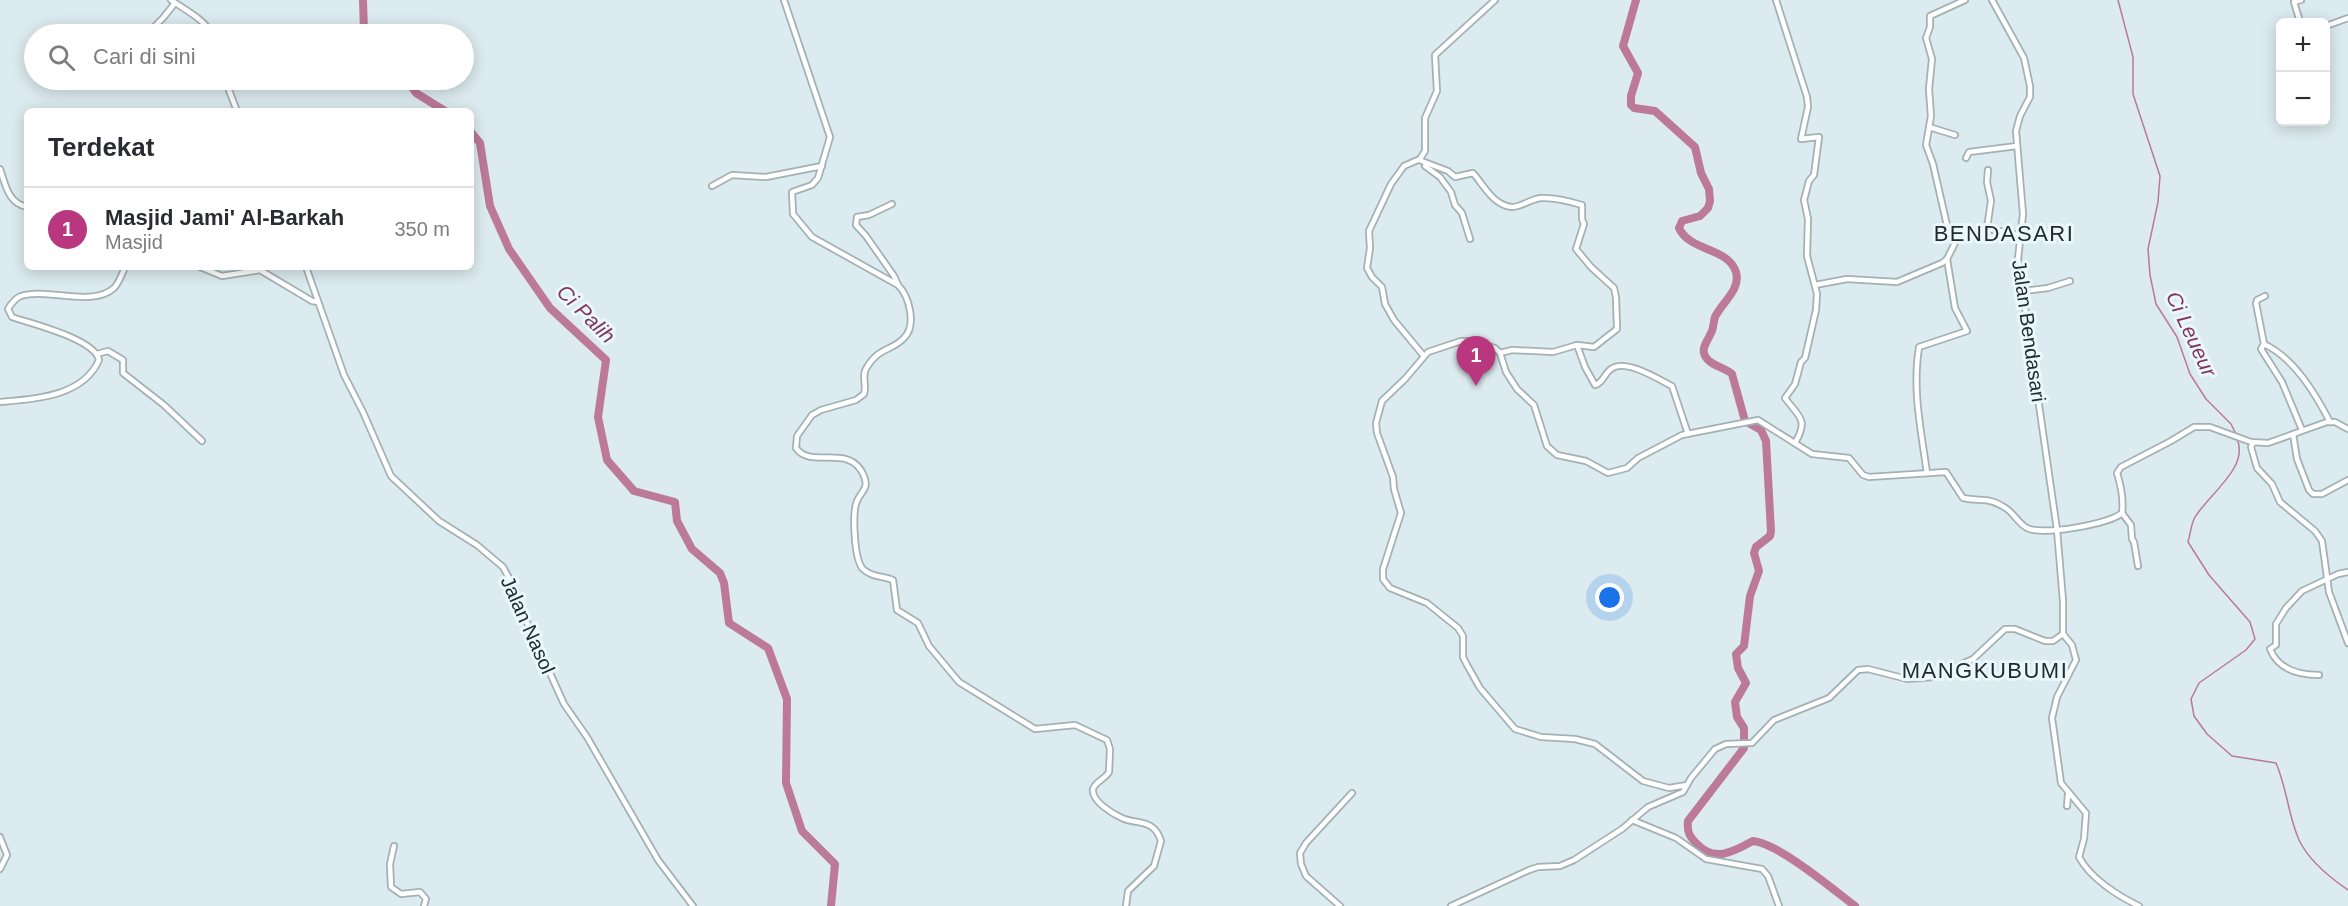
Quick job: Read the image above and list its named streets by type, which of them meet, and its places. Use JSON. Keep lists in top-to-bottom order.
{
  "streets": {
    "street": ["Jalan Bendasari", "Jalan Nasol"]
  },
  "districts": ["BENDASARI", "MANGKUBUMI"],
  "water": ["Ci Palih", "Ci Leueur"],
  "page": {
    "map_buttons": ["+", "−"],
    "search": "Cari di sini",
    "heading": "Terdekat",
    "list": [
      {
        "mark": "1",
        "name": "Masjid Jami' Al-Barkah",
        "note": "Masjid",
        "value": "350 m"
      }
    ],
    "pins": "1"
  }
}
